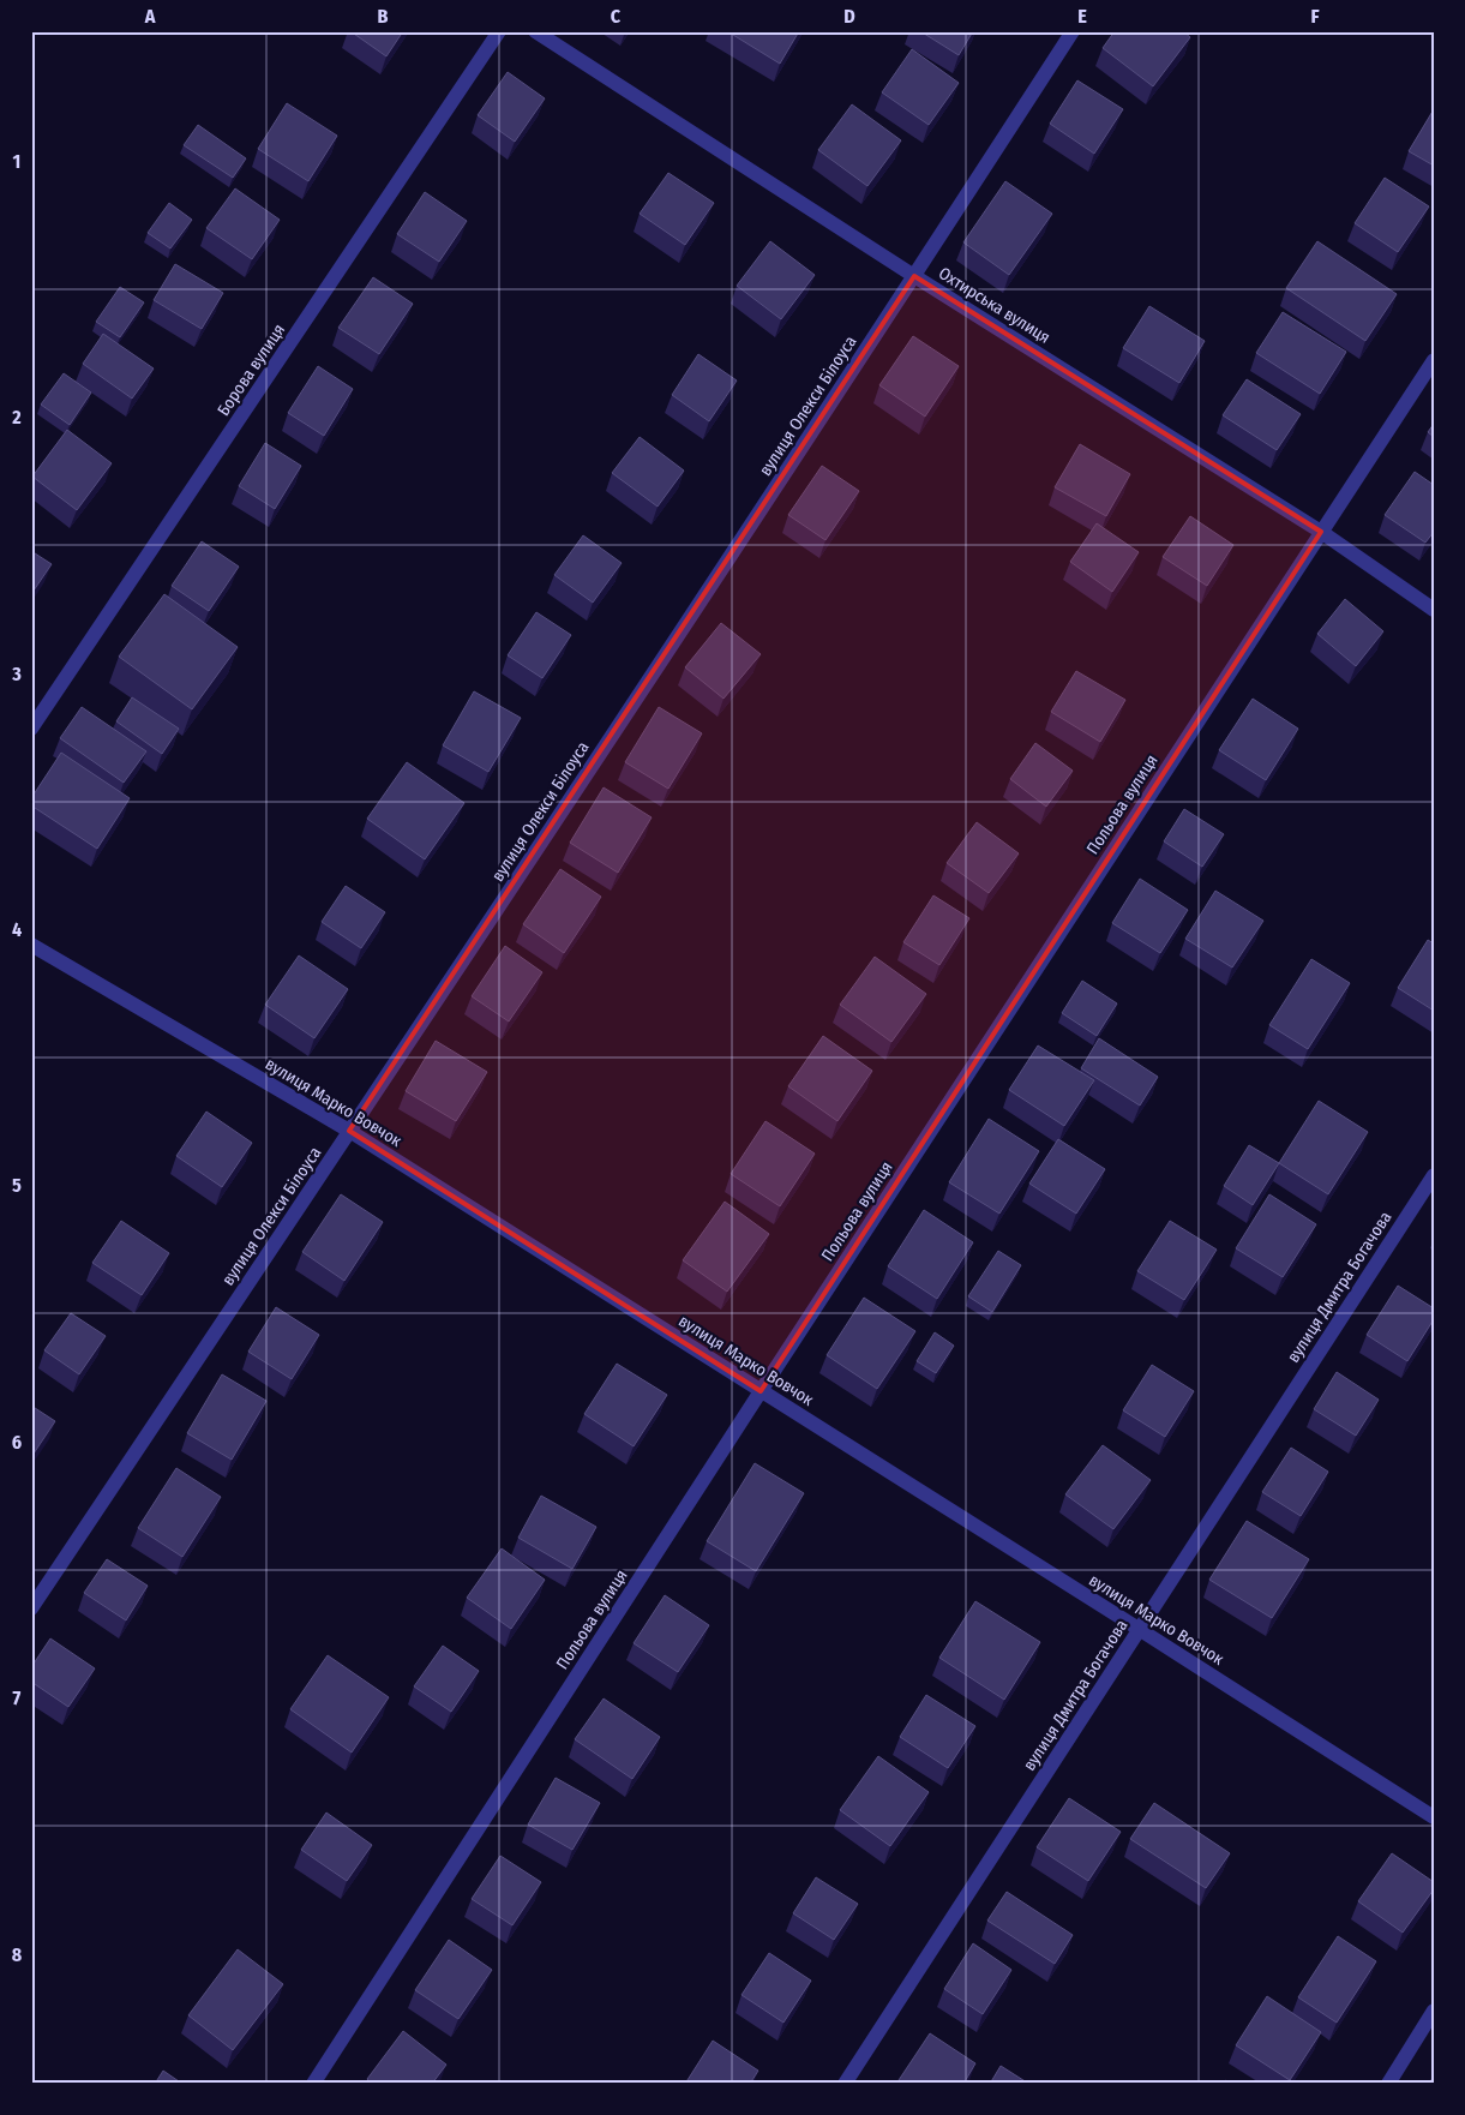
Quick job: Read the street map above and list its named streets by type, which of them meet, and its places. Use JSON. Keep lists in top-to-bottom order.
{
  "streets": {
    "street": [
      "Охтирська вулиця",
      "Борова вулиця",
      "вулиця Олекси Білоуса",
      "Польова вулиця",
      "вулиця Марко Вовчок",
      "вулиця Дмитра Богачова"
    ]
  },
  "crossings": [
    ["Охтирська вулиця", "вулиця Олекси Білоуса"],
    ["Охтирська вулиця", "Польова вулиця"],
    ["вулиця Олекси Білоуса", "вулиця Марко Вовчок"],
    ["Польова вулиця", "вулиця Марко Вовчок"],
    ["вулиця Марко Вовчок", "вулиця Дмитра Богачова"]
  ],
  "grid": {
    "columns": [
      "A",
      "B",
      "C",
      "D",
      "E",
      "F"
    ],
    "rows": [
      "1",
      "2",
      "3",
      "4",
      "5",
      "6",
      "7",
      "8"
    ]
  }
}
